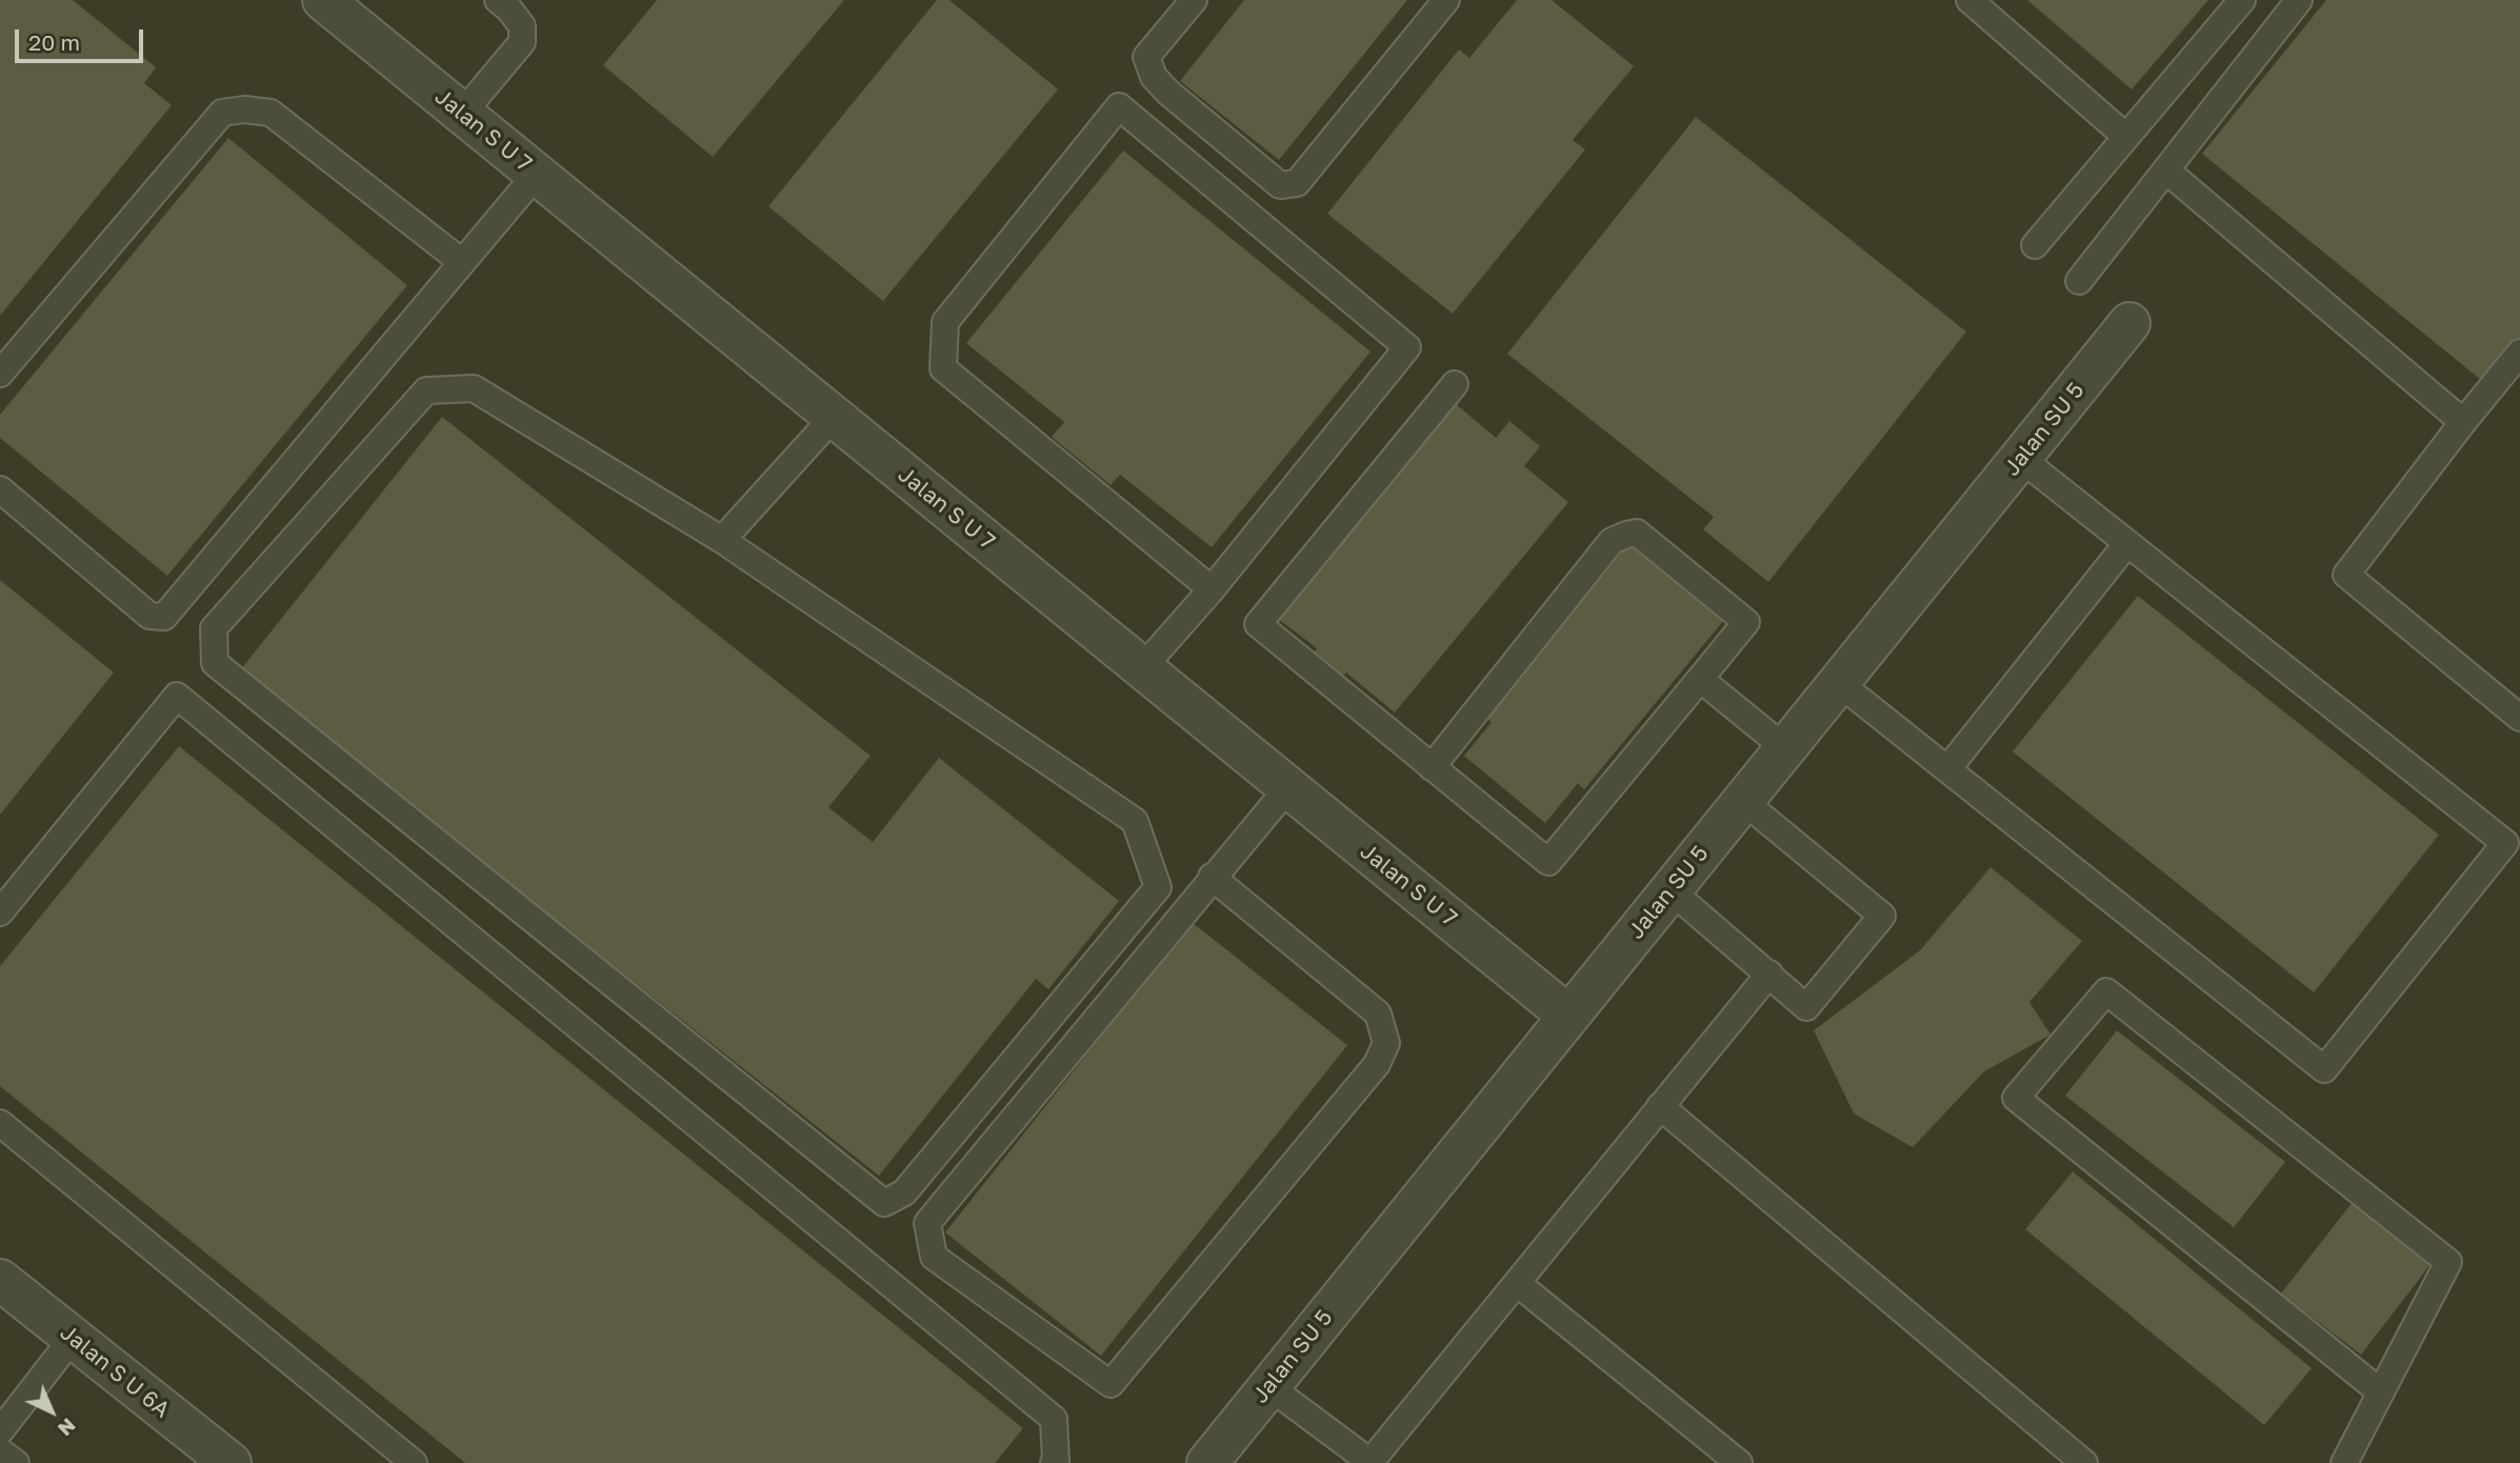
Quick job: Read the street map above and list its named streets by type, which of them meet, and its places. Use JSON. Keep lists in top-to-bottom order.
{
  "streets": {
    "street": ["Jalan S U 7", "Jalan SU 5", "Jalan S U 6A"]
  },
  "crossings": [
    ["Jalan S U 7", "Jalan SU 5"]
  ],
  "scale_bar": "20 m",
  "north": "bottom right"
}
